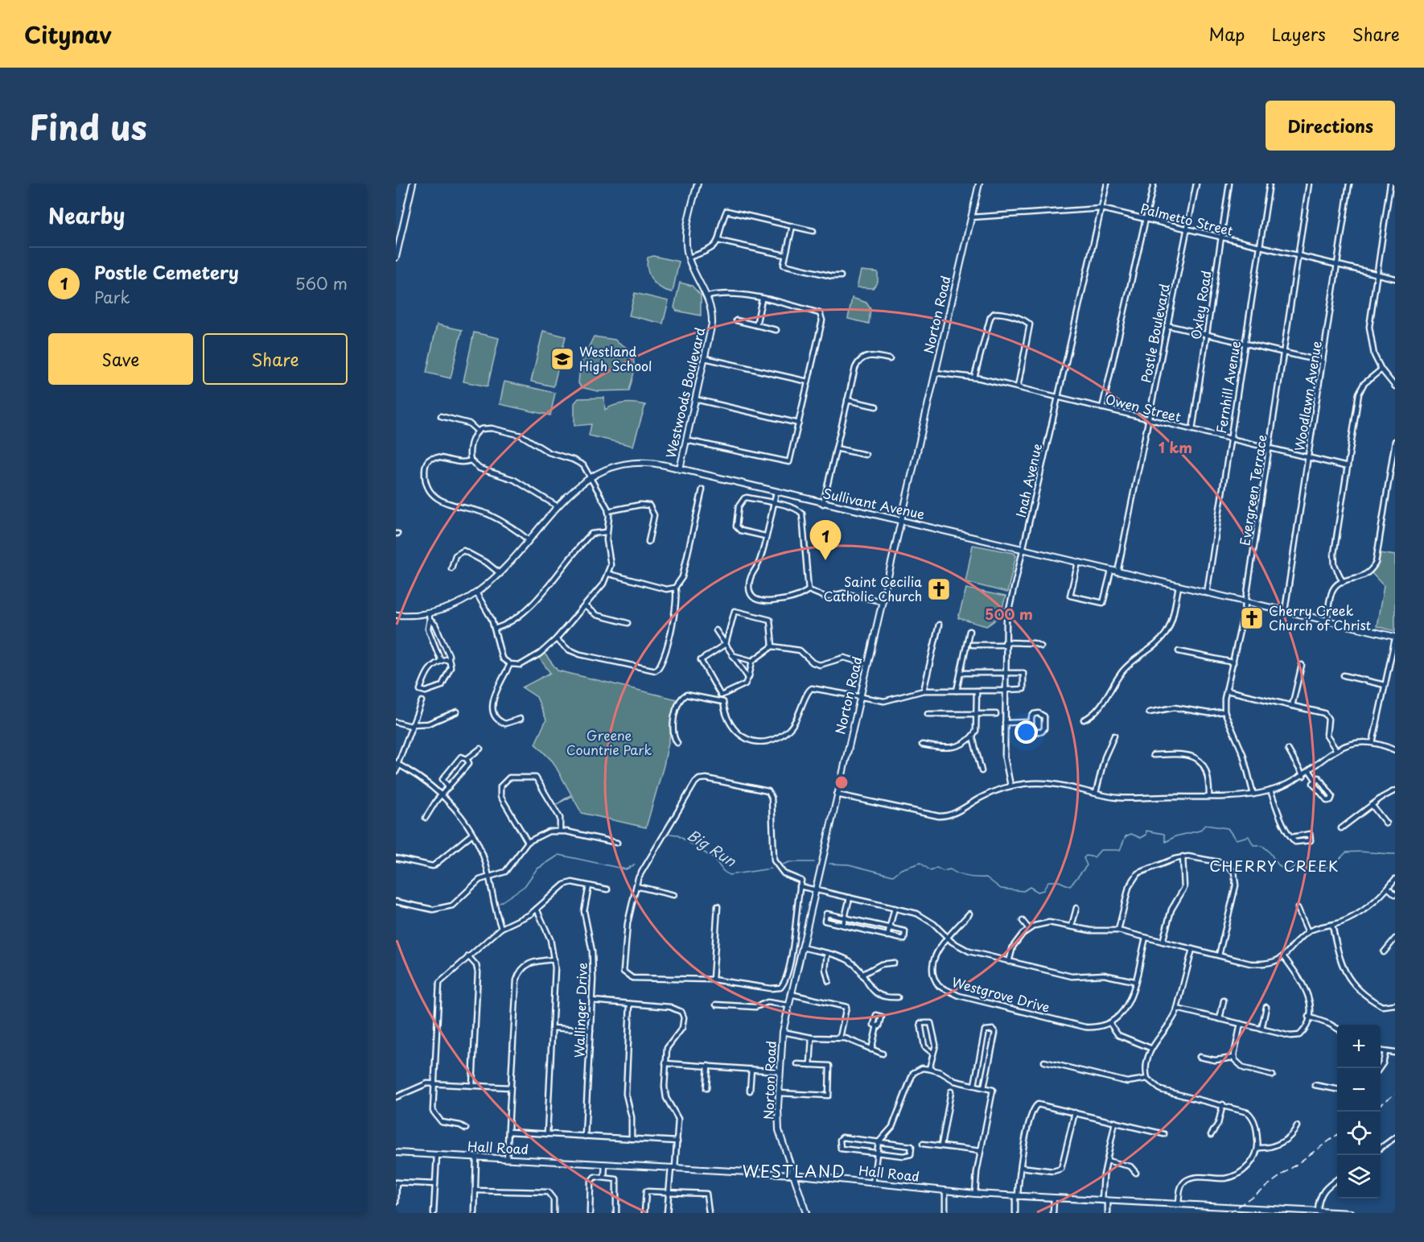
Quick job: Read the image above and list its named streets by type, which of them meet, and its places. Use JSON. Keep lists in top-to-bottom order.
{
  "streets": {
    "street": [
      "Palmetto Street",
      "Oxley Road",
      "Norton Road",
      "Postle Boulevard",
      "Fernhill Avenue",
      "Westwoods Boulevard",
      "Woodlawn Avenue",
      "Owen Street",
      "Inah Avenue",
      "Evergreen Terrace",
      "Sullivant Avenue",
      "Westgrove Drive",
      "Wallinger Drive",
      "Hall Road"
    ]
  },
  "crossings": [
    ["Palmetto Street", "Oxley Road"],
    ["Palmetto Street", "Norton Road"],
    ["Palmetto Street", "Postle Boulevard"],
    ["Palmetto Street", "Fernhill Avenue"],
    ["Palmetto Street", "Woodlawn Avenue"],
    ["Palmetto Street", "Inah Avenue"],
    ["Palmetto Street", "Evergreen Terrace"],
    ["Oxley Road", "Owen Street"],
    ["Norton Road", "Owen Street"],
    ["Norton Road", "Sullivant Avenue"],
    ["Norton Road", "Hall Road"],
    ["Postle Boulevard", "Owen Street"],
    ["Postle Boulevard", "Sullivant Avenue"],
    ["Fernhill Avenue", "Owen Street"],
    ["Fernhill Avenue", "Sullivant Avenue"],
    ["Westwoods Boulevard", "Sullivant Avenue"],
    ["Woodlawn Avenue", "Owen Street"],
    ["Woodlawn Avenue", "Sullivant Avenue"],
    ["Owen Street", "Inah Avenue"],
    ["Owen Street", "Evergreen Terrace"],
    ["Inah Avenue", "Sullivant Avenue"],
    ["Evergreen Terrace", "Sullivant Avenue"]
  ],
  "districts": ["CHERRY CREEK", "WESTLAND"],
  "water": ["Big Run"],
  "parks": ["Greene Countrie Park"],
  "places": {
    "school or university": ["Westland High School"],
    "church": ["Saint Cecilia Catholic Church", "Cherry Creek Church of Christ"]
  },
  "page": {
    "header": "Citynav",
    "nav": ["Map", "Layers", "Share"],
    "title": "Find us",
    "buttons": [
      "Directions",
      ["Save", "Share"]
    ],
    "heading": "Nearby",
    "list": [
      {
        "mark": "1",
        "name": "Postle Cemetery",
        "note": "Park",
        "value": "560 m"
      }
    ],
    "pins": "1",
    "map_buttons": ["+", "−"]
  },
  "rings": ["1 km", "500 m"]
}
